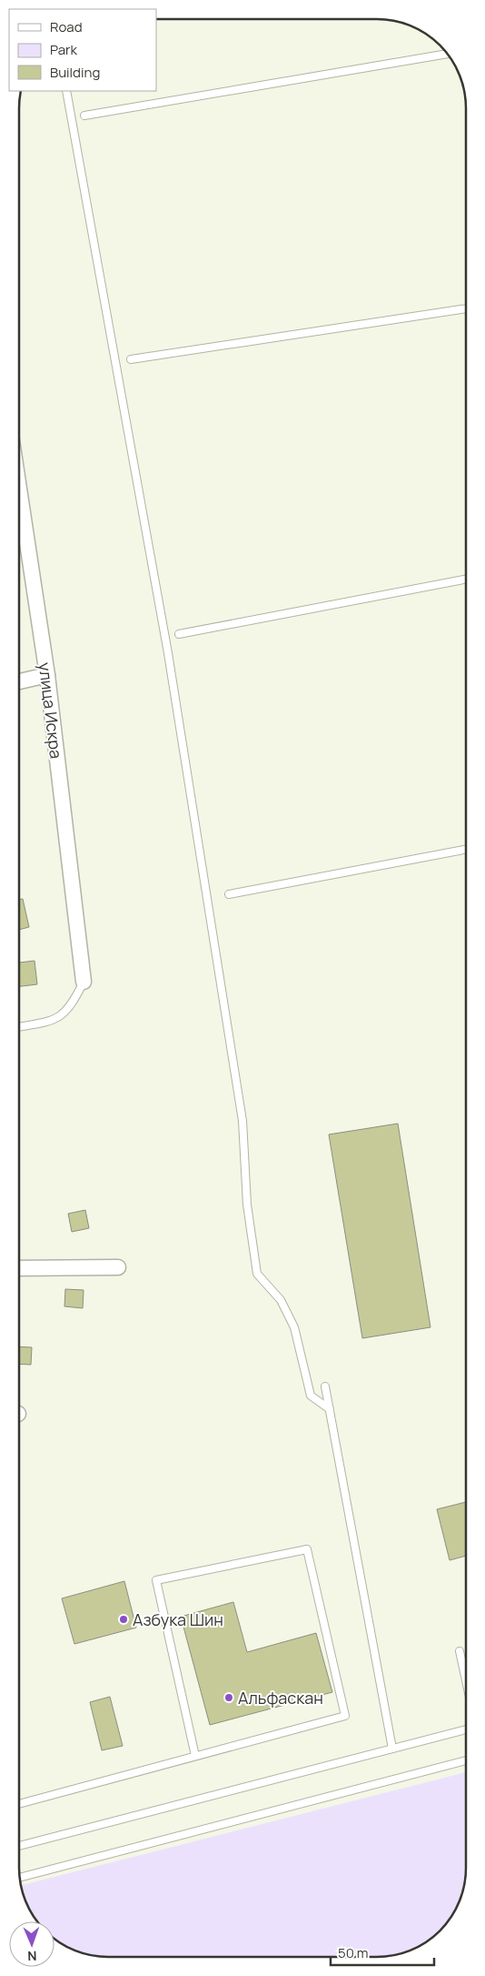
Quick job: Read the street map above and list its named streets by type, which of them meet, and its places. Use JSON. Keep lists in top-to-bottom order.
{
  "streets": {
    "street": ["улица Искра"]
  },
  "places": ["Азбука Шин", "Альфаскан"],
  "legend": ["Road", "Park", "Building"],
  "scale_bar": "50 m",
  "north": "bottom"
}
